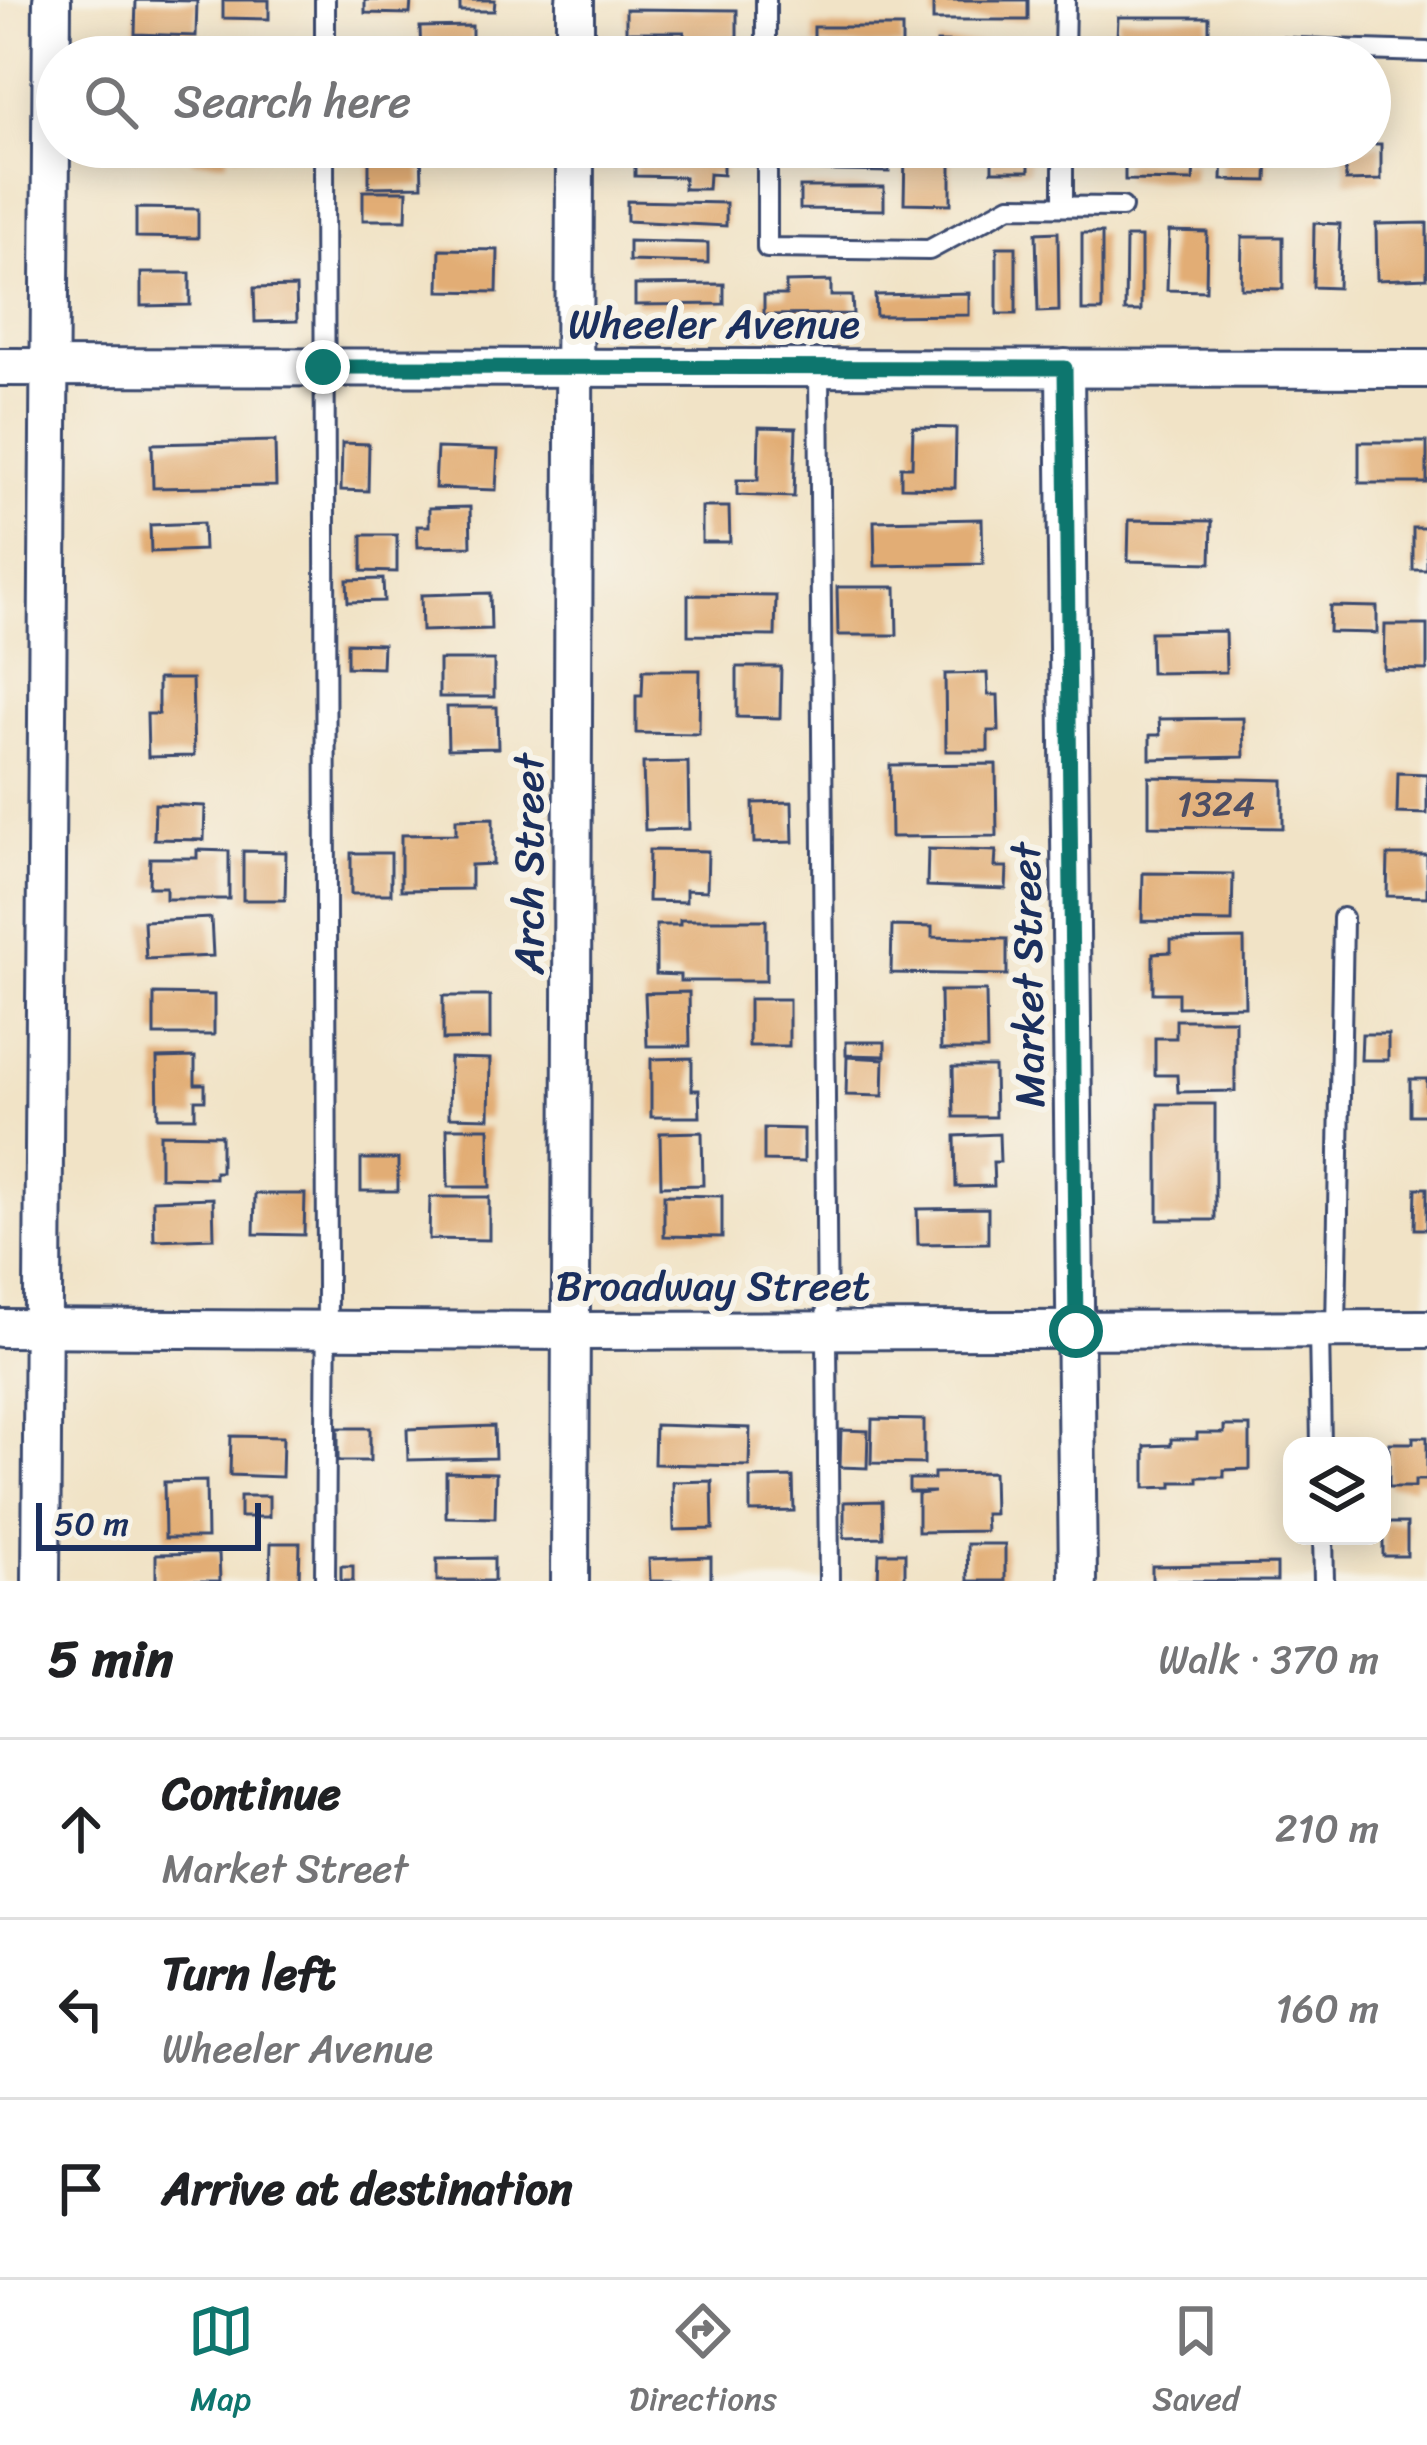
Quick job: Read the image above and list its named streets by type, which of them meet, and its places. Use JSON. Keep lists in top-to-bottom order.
{
  "streets": {
    "street": [
      "Wheeler Avenue",
      "Arch Street",
      "Market Street",
      "Broadway Street"
    ]
  },
  "crossings": [
    ["Wheeler Avenue", "Arch Street"],
    ["Wheeler Avenue", "Market Street"],
    ["Arch Street", "Broadway Street"],
    ["Market Street", "Broadway Street"]
  ],
  "house_numbers": ["1324"],
  "scale_bar": "50 m",
  "page": {
    "search": "Search here",
    "scale": "50 m",
    "heading": ["5 min", "Walk · 370 m"],
    "list": [
      ["Continue", "Market Street", "210 m"],
      ["Turn left", "Wheeler Avenue", "160 m"],
      "Arrive at destination"
    ],
    "nav": ["Map", "Directions", "Saved"]
  }
}
